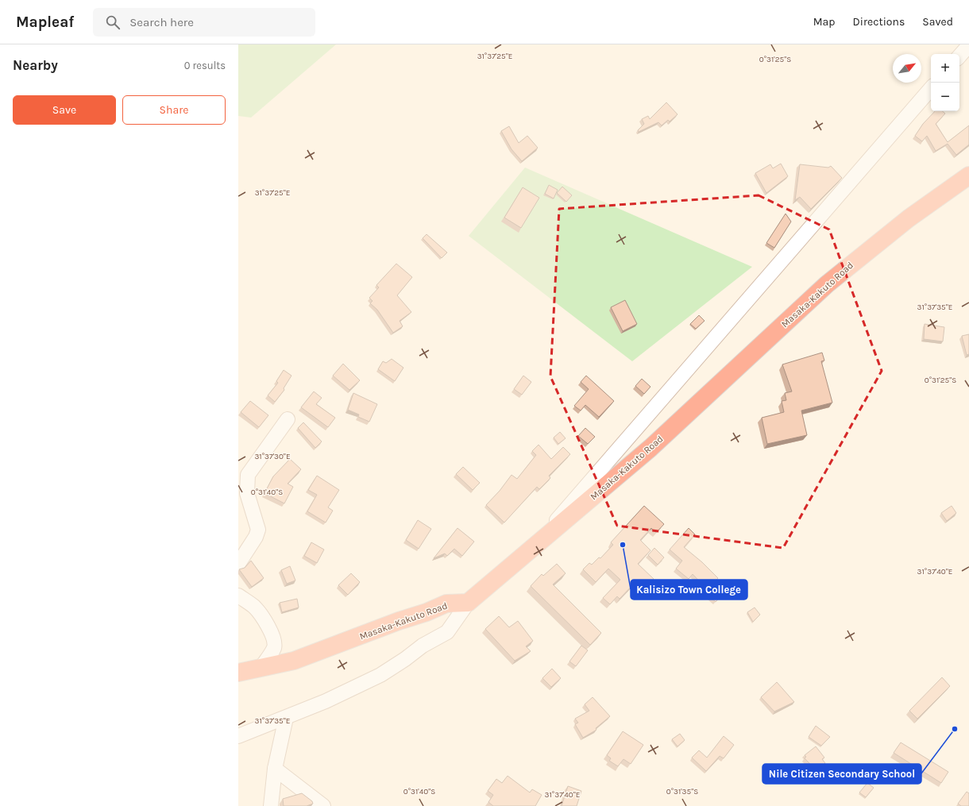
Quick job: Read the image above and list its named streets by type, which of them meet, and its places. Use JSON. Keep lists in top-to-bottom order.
{
  "streets": {
    "highway": ["Masaka-Kakuto Road"]
  },
  "places": ["Kalisizo Town College", "Nile Citizen Secondary School"],
  "north": "top right",
  "page": {
    "header": "Mapleaf",
    "search": "Search here",
    "nav": ["Map", "Directions", "Saved"],
    "heading": ["Nearby", "0 results"],
    "map_buttons": ["+", "−"],
    "buttons": ["Save", "Share"]
  },
  "coordinates": [
    "31°37'25\"E",
    "0°31'25\"S",
    "31°37'35\"E",
    "31°37'30\"E",
    "0°31'40\"S",
    "31°37'40\"E",
    "0°31'35\"S"
  ]
}
